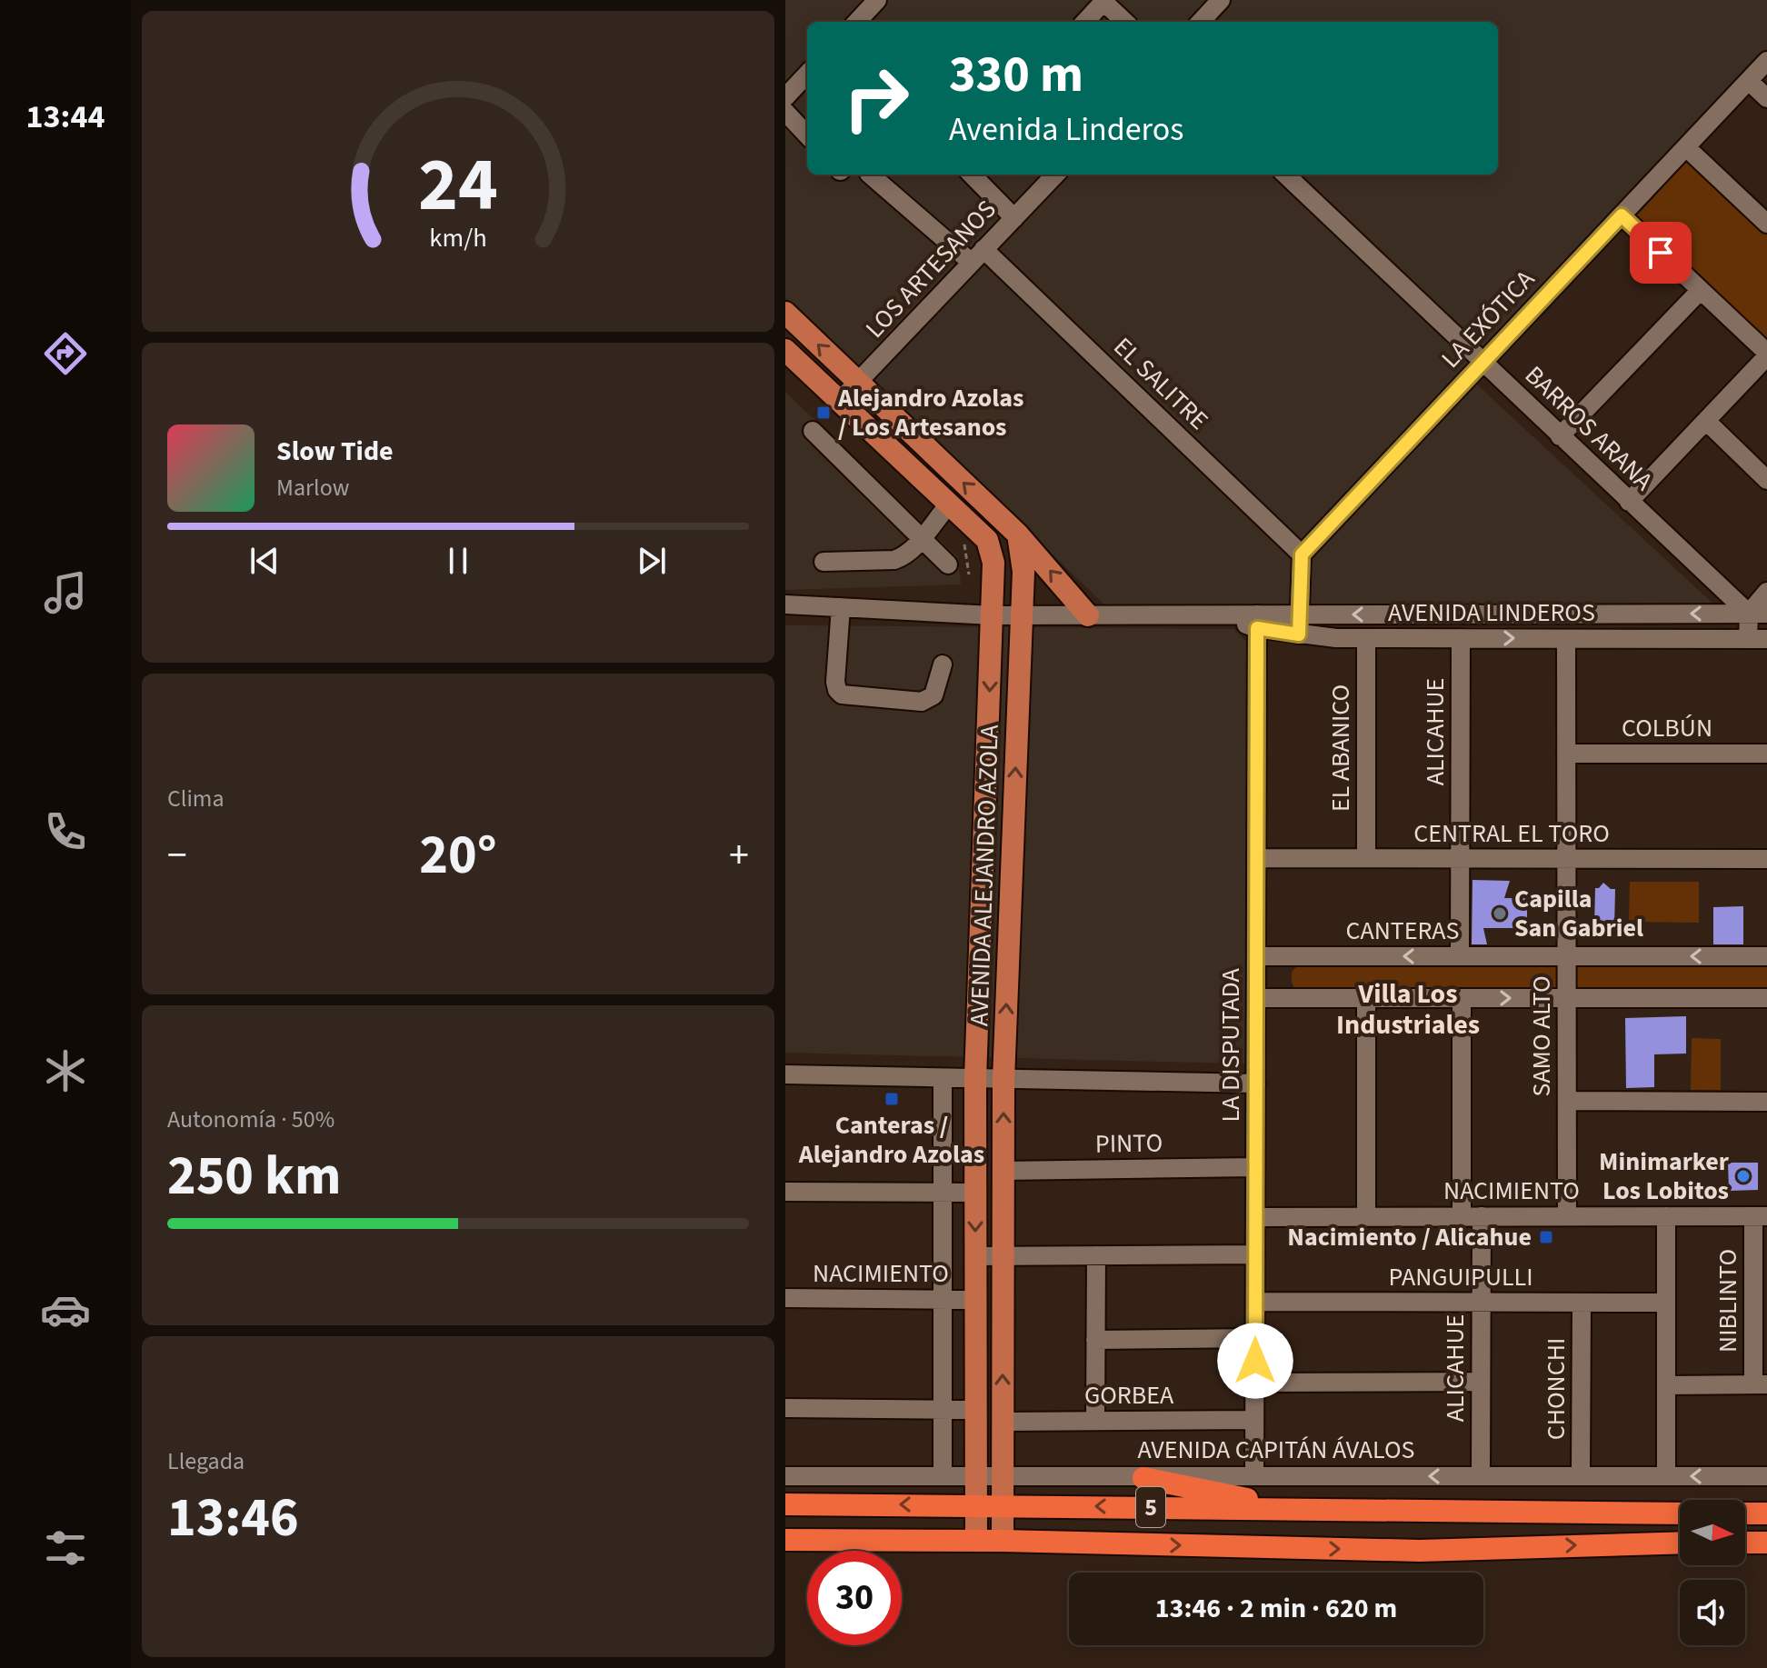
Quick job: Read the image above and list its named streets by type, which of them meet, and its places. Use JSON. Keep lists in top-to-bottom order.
{
  "streets": {
    "highway": ["5"],
    "main road": ["AVENIDA ALEJANDRO AZOLA"],
    "street": [
      "LOS ARTESANOS",
      "LA EXÓTICA",
      "EL SALITRE",
      "BARROS ARANA",
      "AVENIDA LINDEROS",
      "COLBÚN",
      "ALICAHUE",
      "EL ABANICO",
      "CENTRAL EL TORO",
      "CANTERAS",
      "SAMO ALTO",
      "LA DISPUTADA",
      "PINTO",
      "NACIMIENTO",
      "PANGUIPULLI",
      "NIBLINTO",
      "CHONCHI",
      "GORBEA",
      "AVENIDA CAPITÁN ÁVALOS"
    ]
  },
  "crossings": [
    ["LOS ARTESANOS", "EL SALITRE"],
    ["LOS ARTESANOS", "AVENIDA ALEJANDRO AZOLA"],
    ["LA EXÓTICA", "EL SALITRE"],
    ["LA EXÓTICA", "BARROS ARANA"],
    ["BARROS ARANA", "AVENIDA LINDEROS"],
    ["AVENIDA LINDEROS", "ALICAHUE"],
    ["AVENIDA LINDEROS", "EL ABANICO"],
    ["AVENIDA LINDEROS", "AVENIDA ALEJANDRO AZOLA"],
    ["AVENIDA LINDEROS", "SAMO ALTO"],
    ["AVENIDA LINDEROS", "LA DISPUTADA"],
    ["COLBÚN", "SAMO ALTO"],
    ["ALICAHUE", "CENTRAL EL TORO"],
    ["ALICAHUE", "CANTERAS"],
    ["ALICAHUE", "NACIMIENTO"],
    ["ALICAHUE", "PANGUIPULLI"],
    ["ALICAHUE", "AVENIDA CAPITÁN ÁVALOS"],
    ["EL ABANICO", "CENTRAL EL TORO"],
    ["CENTRAL EL TORO", "SAMO ALTO"],
    ["CENTRAL EL TORO", "LA DISPUTADA"],
    ["AVENIDA ALEJANDRO AZOLA", "PINTO"],
    ["AVENIDA ALEJANDRO AZOLA", "NACIMIENTO"],
    ["AVENIDA ALEJANDRO AZOLA", "GORBEA"],
    ["AVENIDA ALEJANDRO AZOLA", "AVENIDA CAPITÁN ÁVALOS"],
    ["AVENIDA ALEJANDRO AZOLA", "5"],
    ["CANTERAS", "SAMO ALTO"],
    ["CANTERAS", "LA DISPUTADA"],
    ["SAMO ALTO", "NACIMIENTO"],
    ["LA DISPUTADA", "PINTO"],
    ["LA DISPUTADA", "NACIMIENTO"],
    ["LA DISPUTADA", "PANGUIPULLI"],
    ["LA DISPUTADA", "GORBEA"],
    ["LA DISPUTADA", "AVENIDA CAPITÁN ÁVALOS"],
    ["NACIMIENTO", "NIBLINTO"],
    ["PANGUIPULLI", "CHONCHI"],
    ["CHONCHI", "AVENIDA CAPITÁN ÁVALOS"]
  ],
  "districts": ["Villa Los Industriales"],
  "places": {
    "transit": ["Alejandro Azolas / Los Artesanos", "Canteras / Alejandro Azolas", "Nacimiento / Alicahue"],
    "other": ["Capilla San Gabriel", "Minimarker Los Lobitos"]
  },
  "north": "right",
  "page": {
    "tabs": "13:44",
    "turn": ["330 m", "Avenida Linderos"],
    "song": ["Slow Tide", "Marlow"],
    "tile": [
      "Clima",
      ["Autonomía · 50%", "250 km"],
      ["Llegada", "13:46"]
    ],
    "heat": ["−", "20°", "+"],
    "limit": "30",
    "trip": "13:46 · 2 min · 620 m",
    "gauge": ["24", "km/h"]
  }
}
